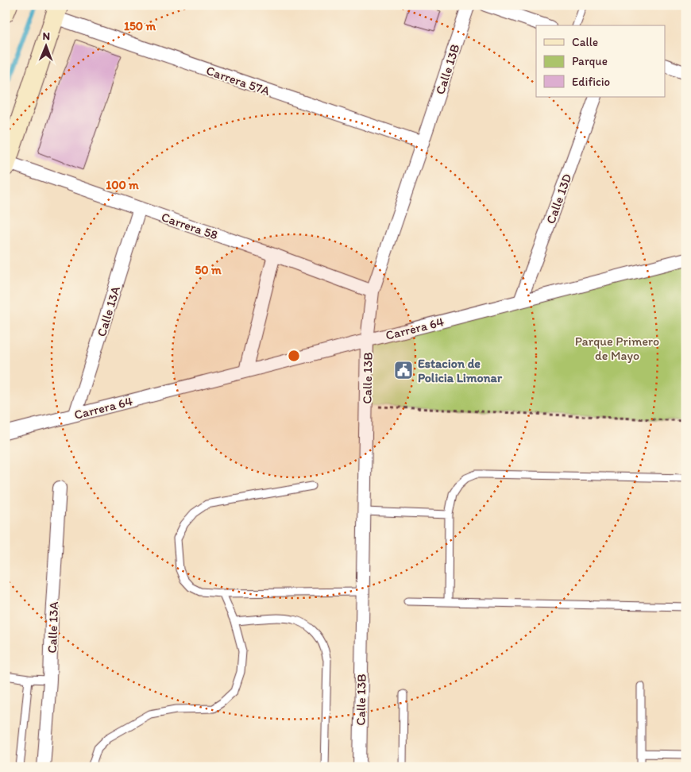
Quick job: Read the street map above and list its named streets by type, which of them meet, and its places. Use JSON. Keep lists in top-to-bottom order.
{
  "streets": {
    "street": [
      "Calle 13B",
      "Carrera 57A",
      "Calle 13D",
      "Carrera 58",
      "Calle 13A",
      "Carrera 64"
    ]
  },
  "crossings": [
    ["Calle 13B", "Carrera 57A"],
    ["Calle 13B", "Carrera 58"],
    ["Calle 13B", "Carrera 64"],
    ["Calle 13D", "Carrera 64"],
    ["Carrera 58", "Calle 13A"],
    ["Calle 13A", "Carrera 64"]
  ],
  "parks": ["Parque Primero de Mayo"],
  "places": {
    "public building": ["Estacion de Policia Limonar"]
  },
  "legend": ["Calle", "Parque", "Edificio"],
  "north": "top",
  "rings": ["150 m", "100 m", "50 m"]
}
